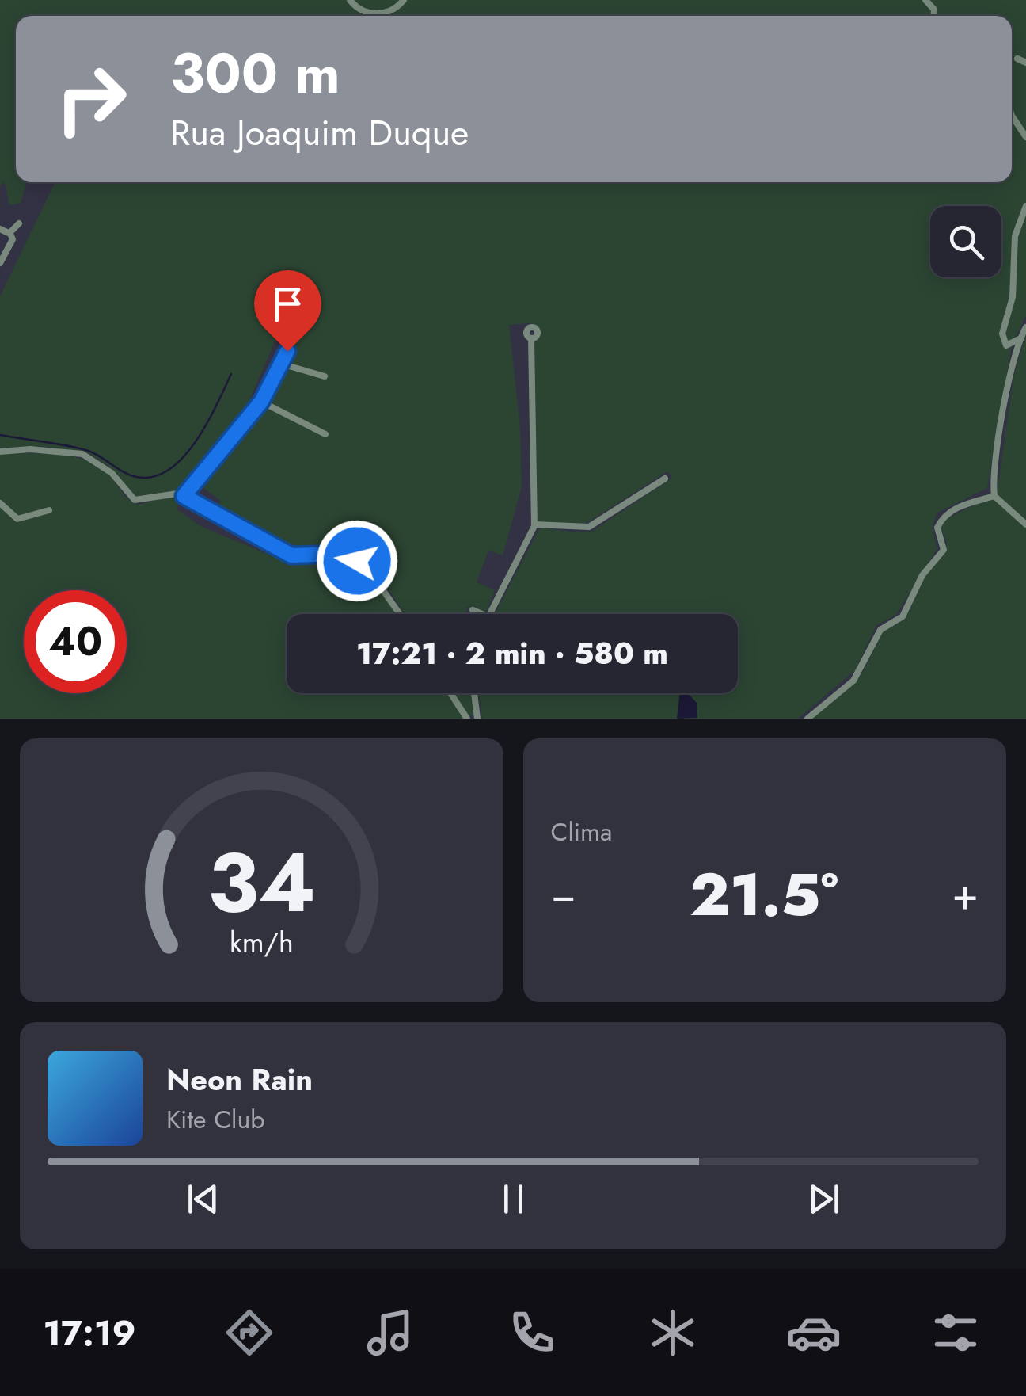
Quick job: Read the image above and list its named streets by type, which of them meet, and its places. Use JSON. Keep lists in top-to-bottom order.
{
  "page": {
    "turn": ["300 m", "Rua Joaquim Duque"],
    "limit": "40",
    "trip": "17:21 · 2 min · 580 m",
    "tile": "Clima",
    "heat": ["−", "21.5°", "+"],
    "song": ["Neon Rain", "Kite Club"],
    "tabs": "17:19",
    "gauge": ["34", "km/h"]
  }
}
